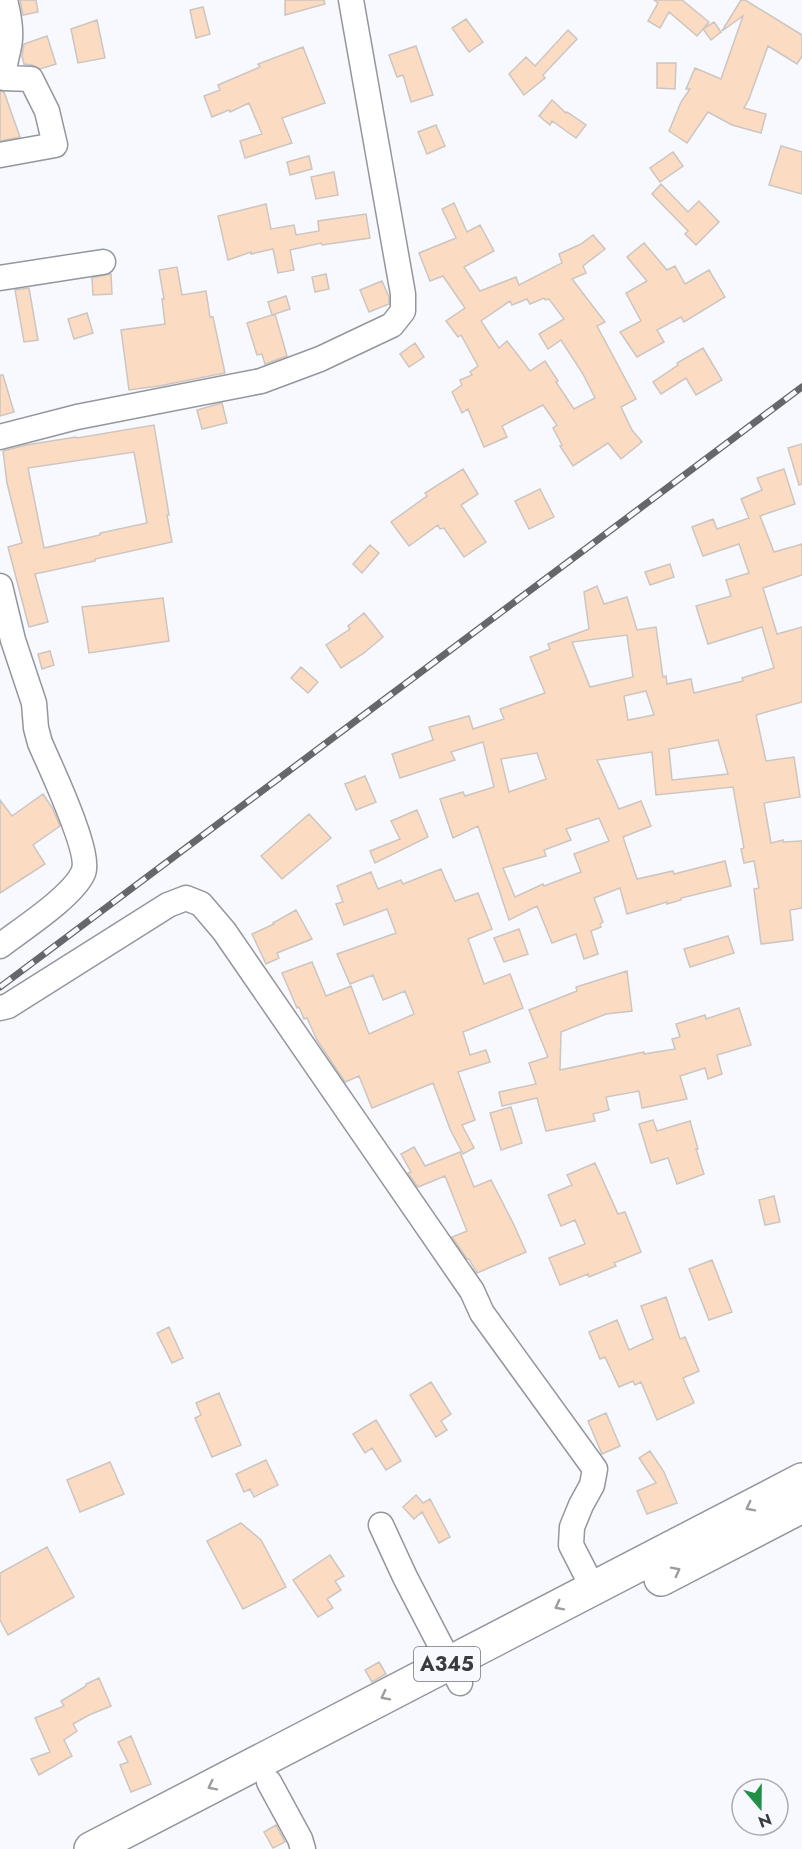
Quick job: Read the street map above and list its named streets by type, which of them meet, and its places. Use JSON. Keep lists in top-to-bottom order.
{
  "streets": {
    "highway": ["A345"]
  },
  "north": "bottom"
}
